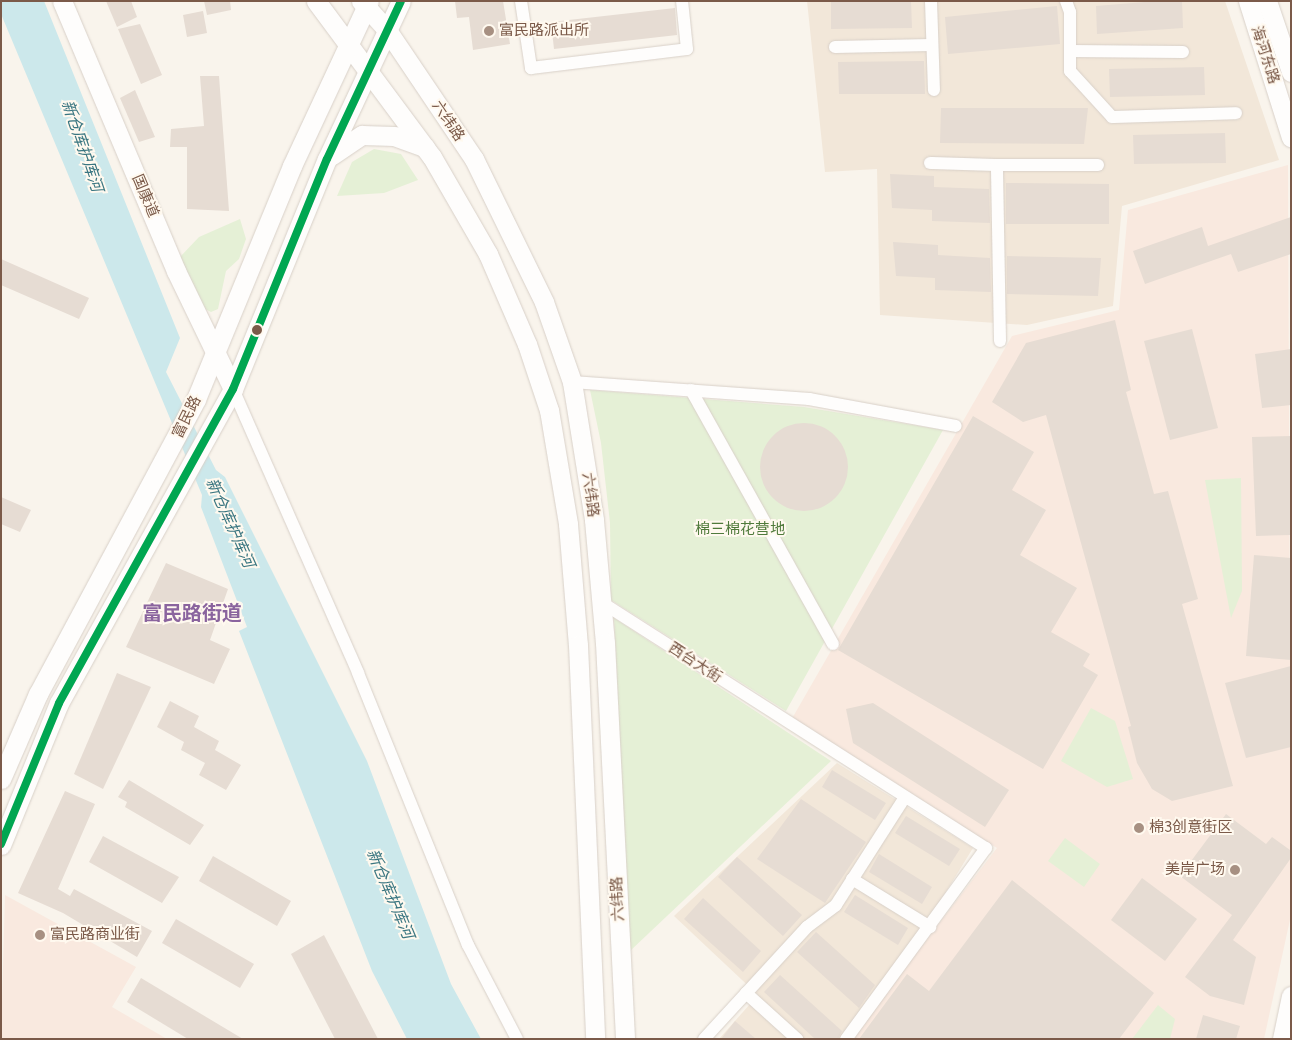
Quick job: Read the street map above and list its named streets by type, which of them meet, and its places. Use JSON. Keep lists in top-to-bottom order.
{
  "streets": {
    "main road": [
      "海河东路",
      "六纬路",
      "国康道",
      "富民路"
    ],
    "street": ["西台大街"]
  },
  "crossings": [
    ["六纬路", "富民路"],
    ["六纬路", "西台大街"],
    ["国康道", "富民路"]
  ],
  "districts": ["富民路街道"],
  "water": ["新仓库护库河"],
  "parks": ["棉三棉花营地"],
  "places": [
    "富民路派出所",
    "棉3创意街区",
    "美岸广场",
    "富民路商业街"
  ]
}
